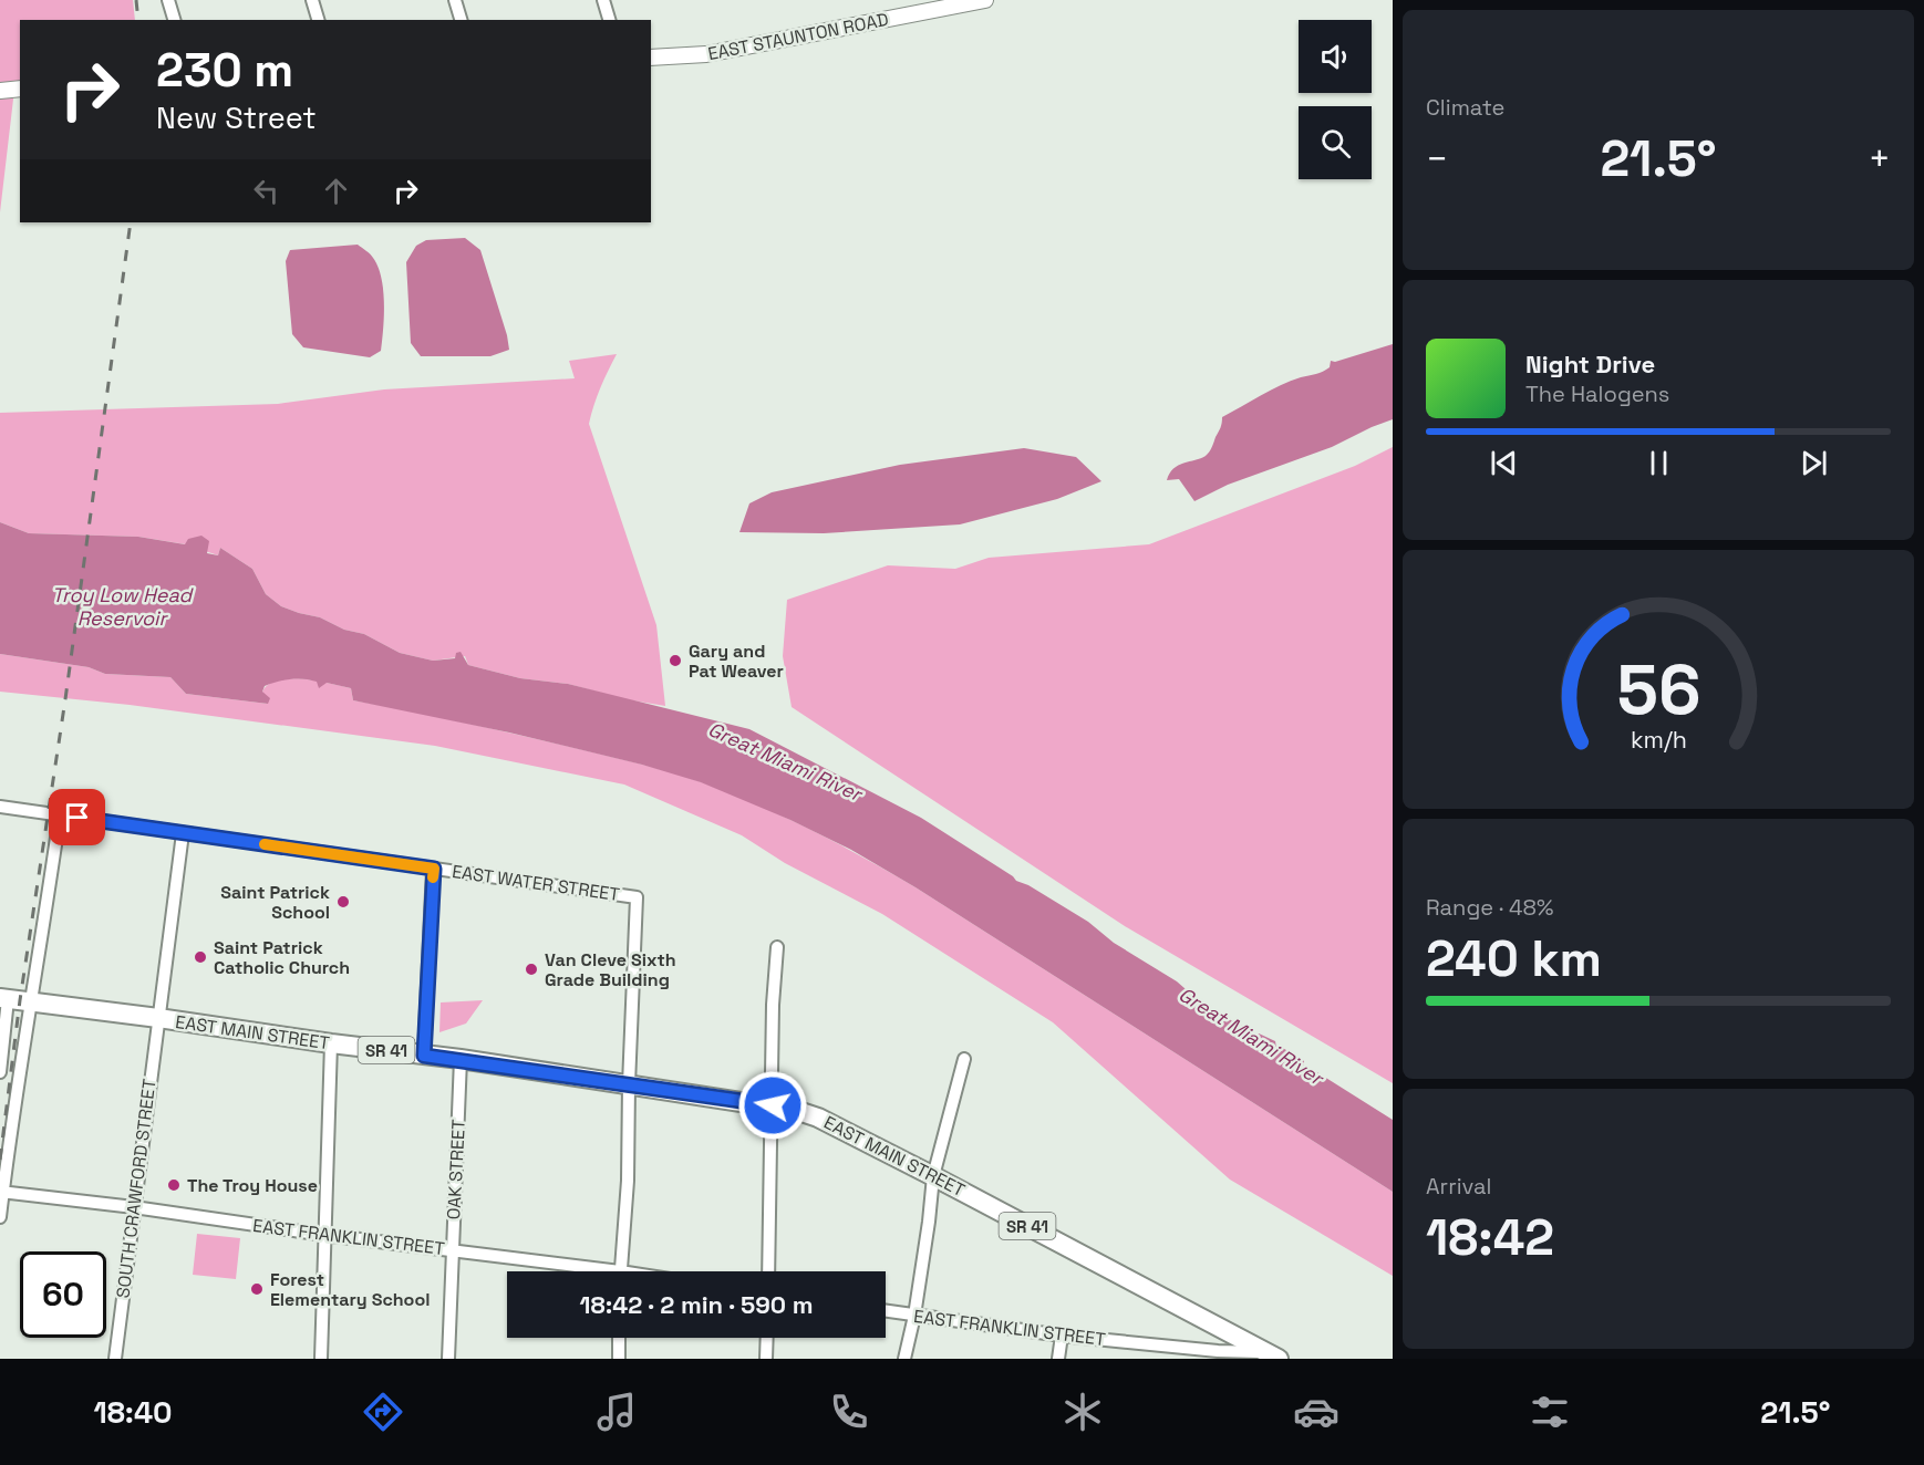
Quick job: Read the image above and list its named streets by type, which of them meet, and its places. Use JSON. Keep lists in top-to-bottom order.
{
  "streets": {
    "main road": ["EAST STAUNTON ROAD", "EAST MAIN STREET", "SR 41"],
    "street": [
      "EAST WATER STREET",
      "OAK STREET",
      "SOUTH CRAWFORD STREET",
      "EAST FRANKLIN STREET"
    ]
  },
  "crossings": [
    ["EAST WATER STREET", "EAST MAIN STREET"],
    ["EAST WATER STREET", "SOUTH CRAWFORD STREET"],
    ["EAST MAIN STREET", "OAK STREET"],
    ["EAST MAIN STREET", "SOUTH CRAWFORD STREET"],
    ["EAST MAIN STREET", "EAST FRANKLIN STREET"],
    ["OAK STREET", "EAST FRANKLIN STREET"],
    ["SOUTH CRAWFORD STREET", "EAST FRANKLIN STREET"]
  ],
  "water": ["Troy Low Head Reservoir", "Great Miami River"],
  "places": [
    "Gary and Pat Weaver",
    "Saint Patrick School",
    "Saint Patrick Catholic Church",
    "Van Cleve Sixth Grade Building",
    "The Troy House",
    "Forest Elementary School"
  ],
  "page": {
    "tile": [
      "Climate",
      ["Range · 48%", "240 km"],
      ["Arrival", "18:42"]
    ],
    "turn": ["230 m", "New Street"],
    "heat": ["−", "21.5°", "+"],
    "song": ["Night Drive", "The Halogens"],
    "limit": "60",
    "trip": "18:42 · 2 min · 590 m",
    "tabs": ["18:40", "21.5°"],
    "gauge": ["56", "km/h"]
  }
}
